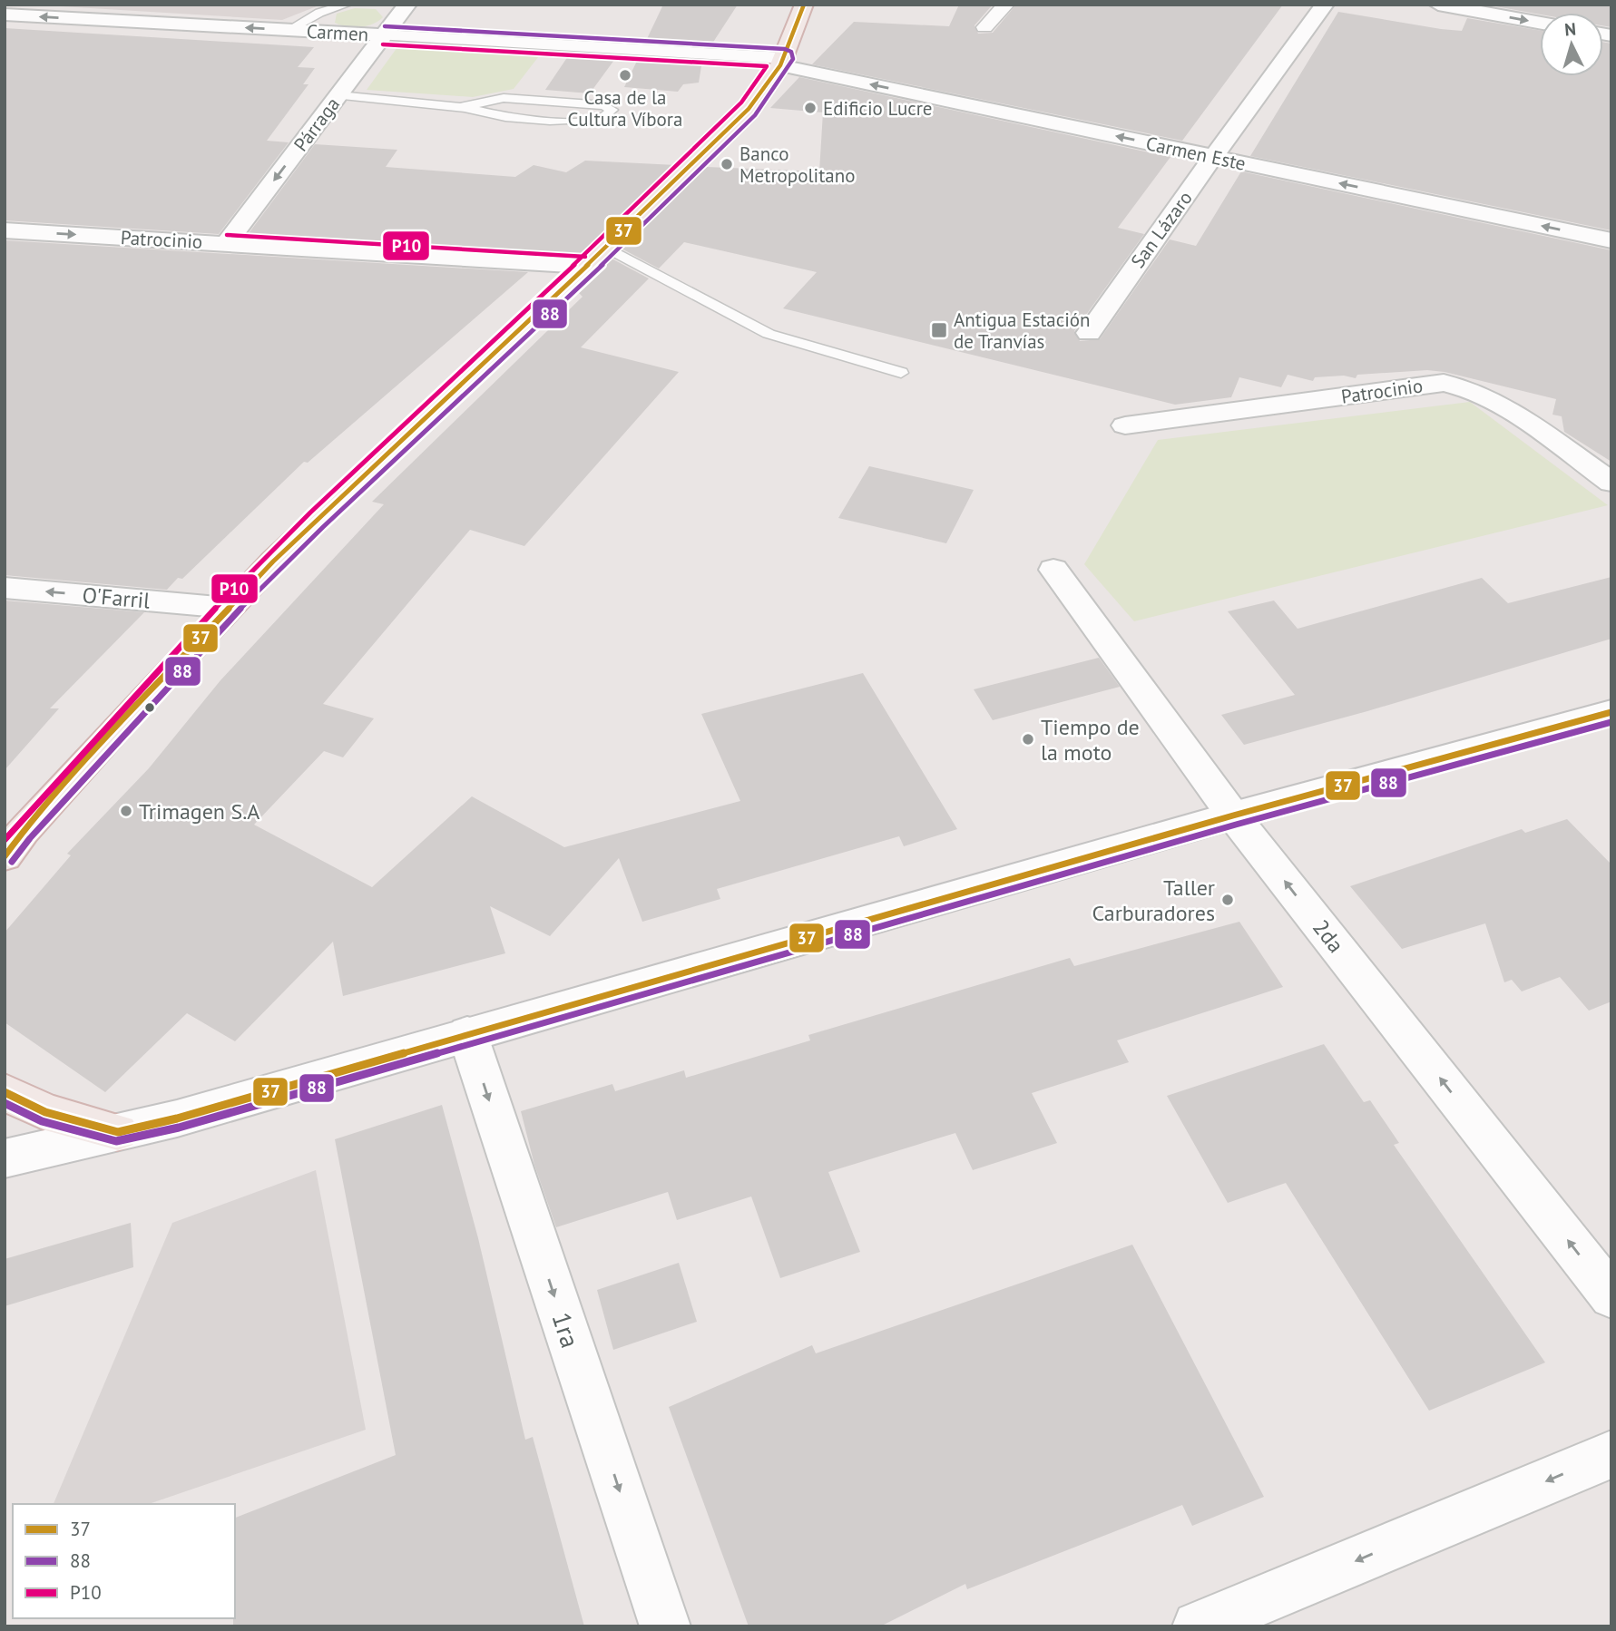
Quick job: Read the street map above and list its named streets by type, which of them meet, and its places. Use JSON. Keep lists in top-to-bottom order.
{
  "streets": {
    "street": [
      "Carmen",
      "Párraga",
      "Carmen Este",
      "San Lázaro",
      "Patrocinio",
      "O'Farril",
      "2da",
      "1ra"
    ]
  },
  "crossings": [
    ["Carmen", "Párraga"],
    ["Carmen", "Carmen Este"],
    ["Párraga", "Patrocinio"],
    ["Carmen Este", "San Lázaro"]
  ],
  "one_way": [
    "Carmen",
    "Párraga",
    "Carmen Este",
    "O'Farril",
    "2da",
    "1ra"
  ],
  "places": {
    "other": [
      "Casa de la Cultura Víbora",
      "Edificio Lucre",
      "Banco Metropolitano",
      "Tiempo de la moto",
      "Trimagen S.A",
      "Taller Carburadores"
    ],
    "transit": ["Antigua Estación de Tranvías"]
  },
  "lines": ["transit line 37", "transit line 88", "transit line P10"],
  "legend": ["37", "88", "P10"],
  "north": "top"
}
